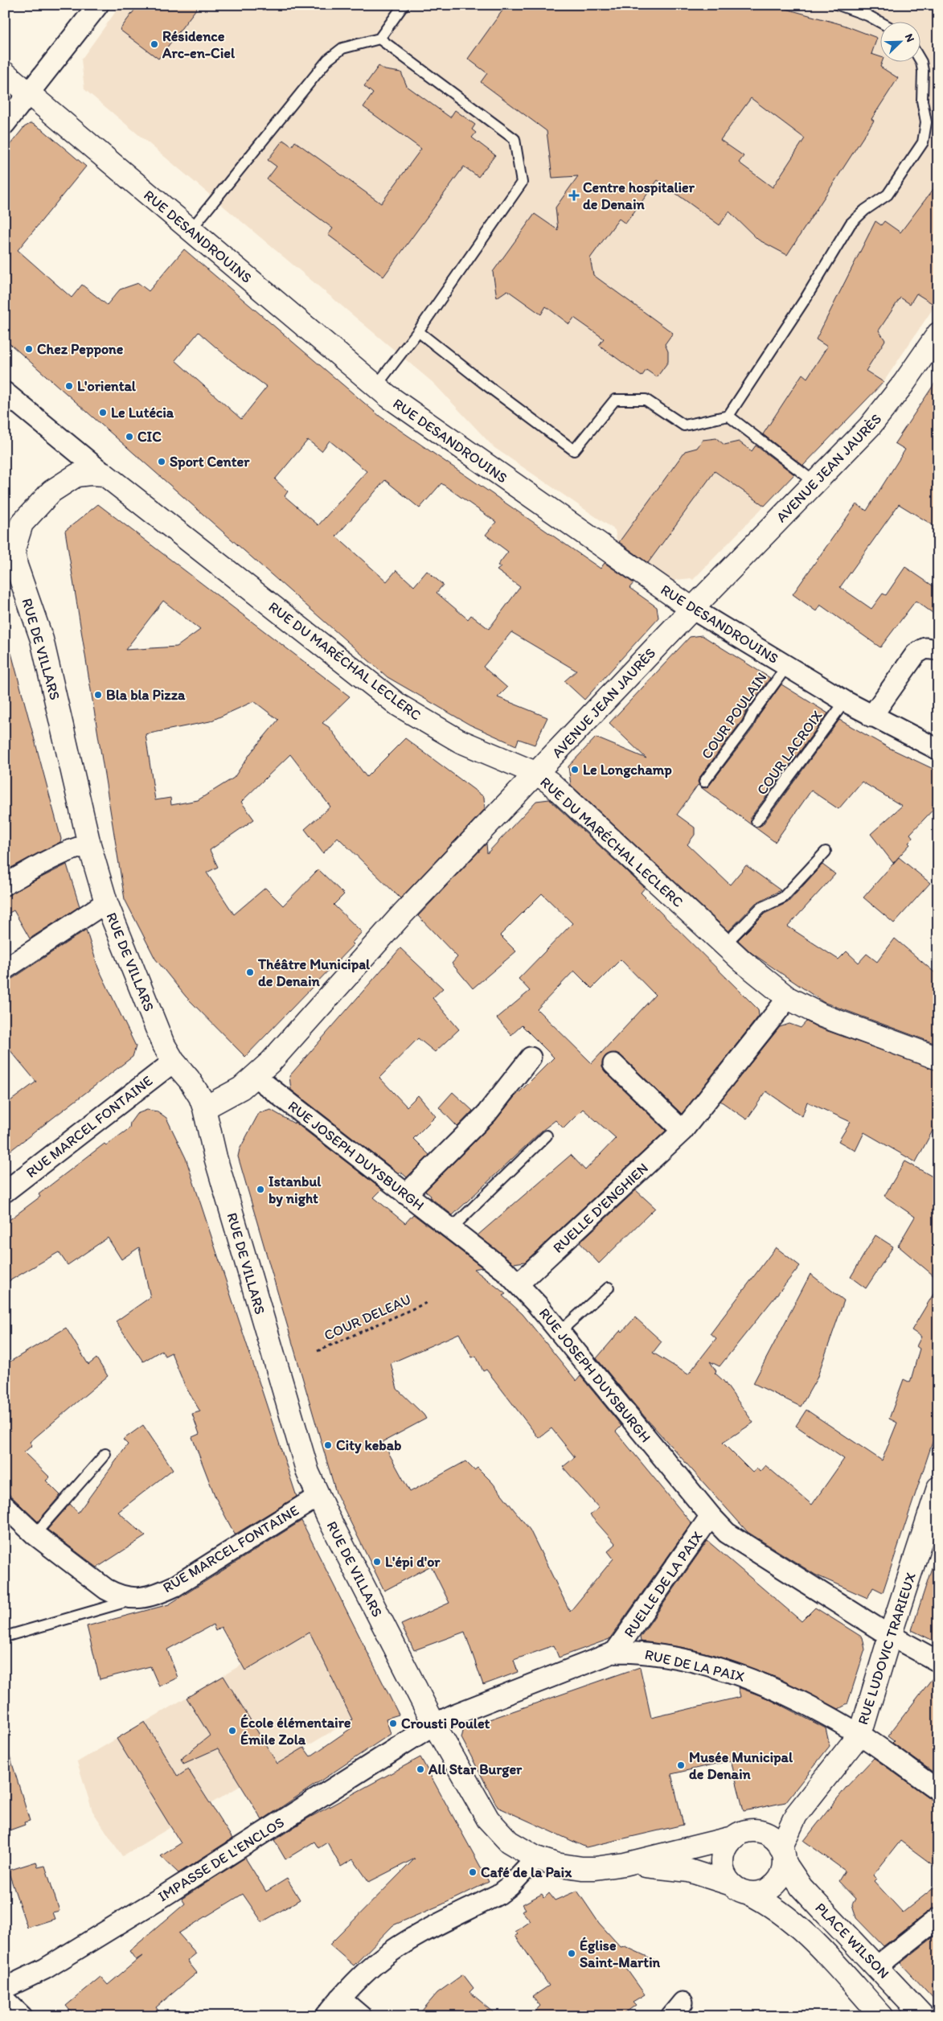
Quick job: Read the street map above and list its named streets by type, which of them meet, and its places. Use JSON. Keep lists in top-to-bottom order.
{
  "streets": {
    "street": [
      "RUE DESANDROUINS",
      "AVENUE JEAN JAURÈS",
      "RUE DE VILLARS",
      "RUE DU MARÉCHAL LECLERC",
      "RUE MARCEL FONTAINE",
      "RUE JOSEPH DUYSBURGH",
      "RUELLE D'ENGHIEN",
      "RUELLE DE LA PAIX",
      "RUE LUDOVIC TRARIEUX",
      "RUE DE LA PAIX",
      "IMPASSE DE L'ENCLOS",
      "PLACE WILSON"
    ],
    "lane": ["COUR POULAIN", "COUR LACROIX"],
    "path": ["COUR DELEAU"]
  },
  "crossings": [
    ["RUE DESANDROUINS", "AVENUE JEAN JAURÈS"],
    ["RUE DESANDROUINS", "COUR POULAIN"],
    ["RUE DESANDROUINS", "COUR LACROIX"],
    ["AVENUE JEAN JAURÈS", "RUE DE VILLARS"],
    ["AVENUE JEAN JAURÈS", "RUE DU MARÉCHAL LECLERC"],
    ["AVENUE JEAN JAURÈS", "RUE JOSEPH DUYSBURGH"],
    ["RUE DE VILLARS", "RUE MARCEL FONTAINE"],
    ["RUE DE VILLARS", "RUE DE LA PAIX"],
    ["RUE DE VILLARS", "IMPASSE DE L'ENCLOS"],
    ["RUE DE VILLARS", "PLACE WILSON"],
    ["RUE DU MARÉCHAL LECLERC", "RUELLE D'ENGHIEN"],
    ["RUE JOSEPH DUYSBURGH", "RUELLE D'ENGHIEN"],
    ["RUE JOSEPH DUYSBURGH", "RUELLE DE LA PAIX"],
    ["RUE JOSEPH DUYSBURGH", "RUE LUDOVIC TRARIEUX"],
    ["RUELLE DE LA PAIX", "RUE DE LA PAIX"],
    ["RUE LUDOVIC TRARIEUX", "RUE DE LA PAIX"],
    ["RUE LUDOVIC TRARIEUX", "PLACE WILSON"],
    ["RUE DE LA PAIX", "IMPASSE DE L'ENCLOS"]
  ],
  "places": {
    "other": [
      "Résidence Arc-en-Ciel",
      "Chez Peppone",
      "L'oriental",
      "Le Lutécia",
      "CIC",
      "Sport Center",
      "Bla bla Pizza",
      "Le Longchamp",
      "Théâtre Municipal de Denain",
      "Istanbul by night",
      "City kebab",
      "L'épi d'or",
      "Crousti Poulet",
      "École élémentaire Émile Zola",
      "Musée Municipal de Denain",
      "All Star Burger",
      "Café de la Paix",
      "Église Saint-Martin"
    ],
    "health": ["Centre hospitalier de Denain"]
  },
  "north": "top right"
}
